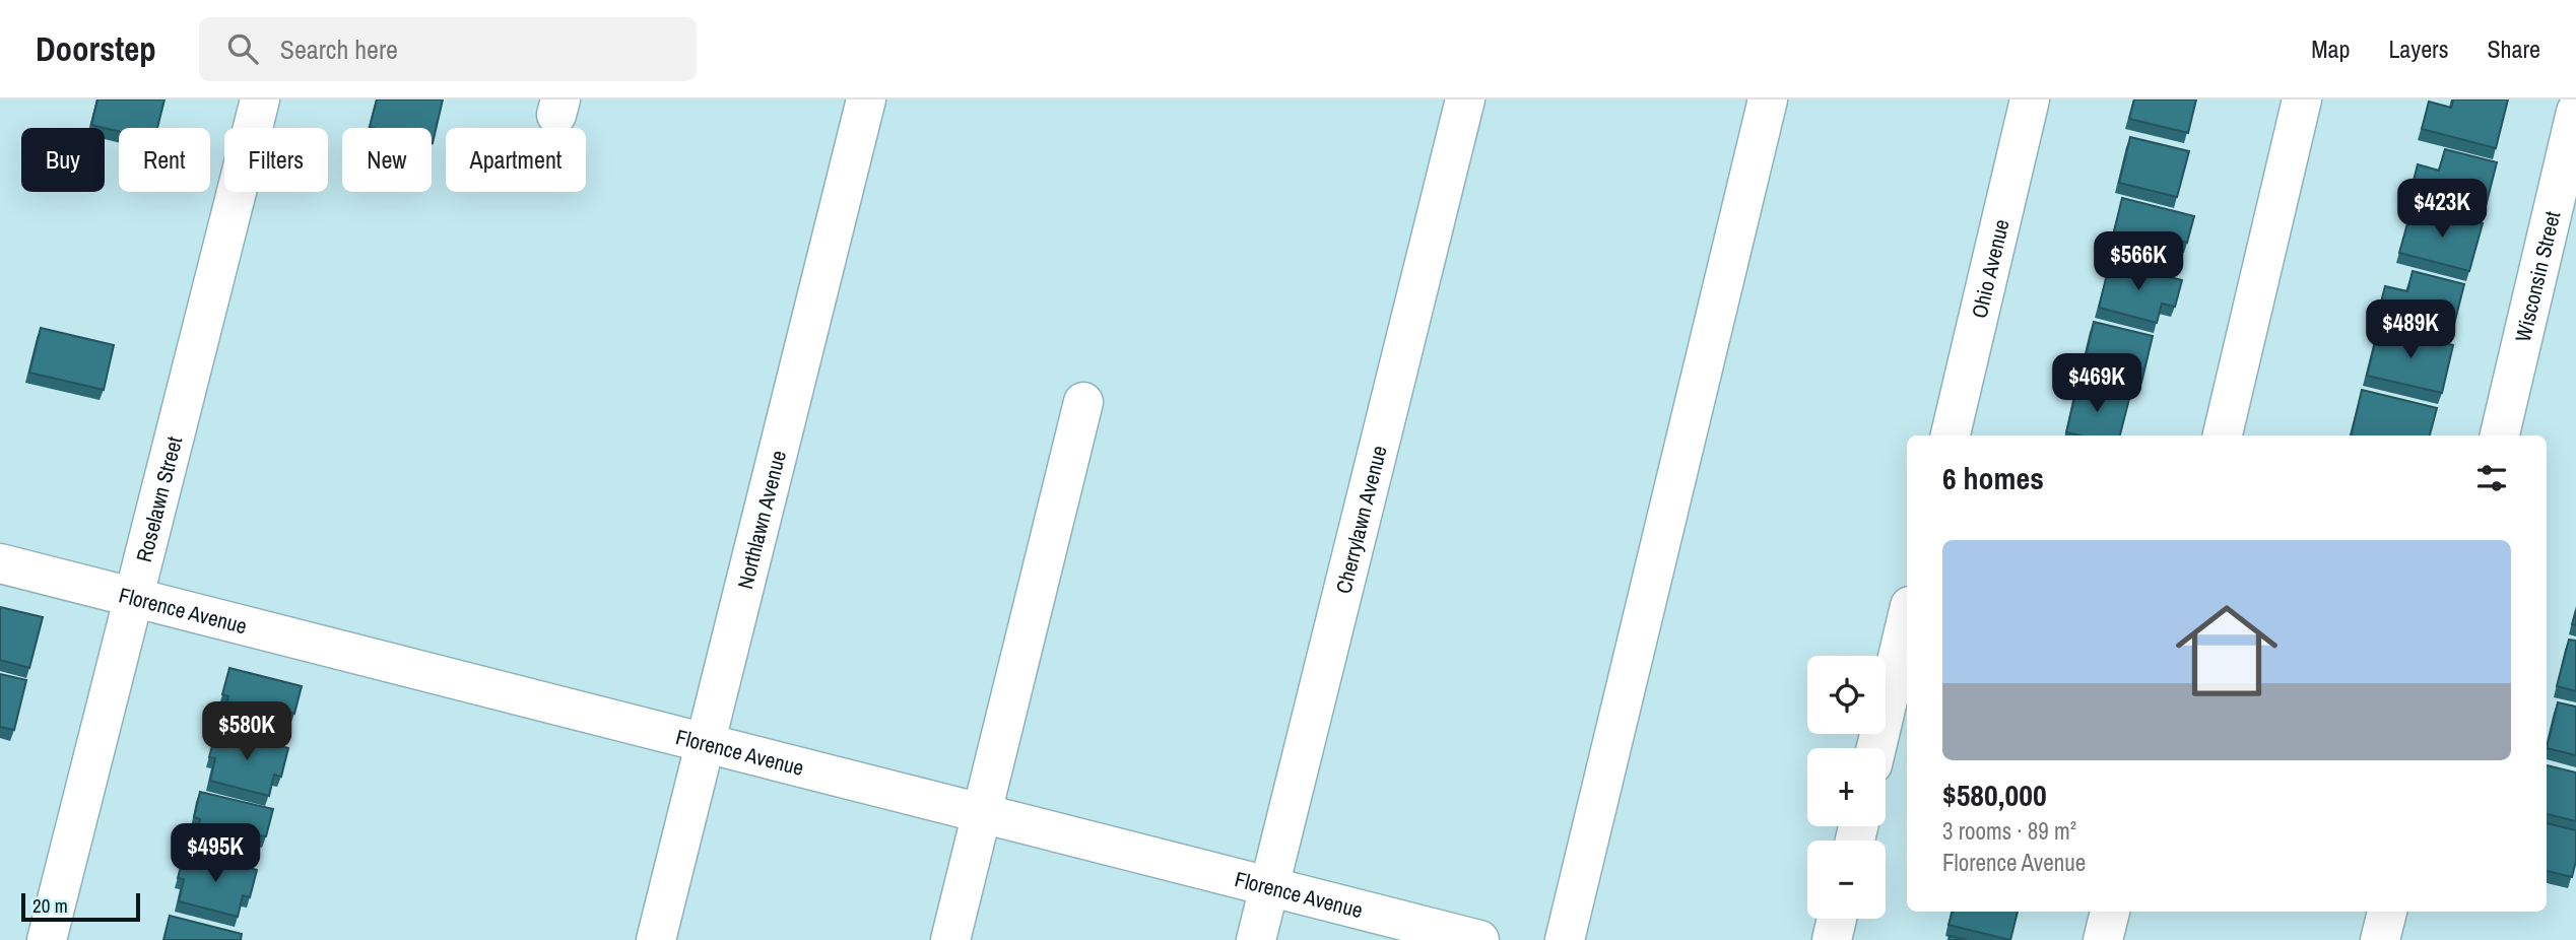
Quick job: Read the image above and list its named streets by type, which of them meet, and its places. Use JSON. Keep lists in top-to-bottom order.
{
  "streets": {
    "street": [
      "Ohio Avenue",
      "Wisconsin Street",
      "Roselawn Street",
      "Northlawn Avenue",
      "Cherrylawn Avenue",
      "Florence Avenue"
    ]
  },
  "crossings": [
    ["Roselawn Street", "Florence Avenue"],
    ["Northlawn Avenue", "Florence Avenue"],
    ["Cherrylawn Avenue", "Florence Avenue"]
  ],
  "scale_bar": "20 m",
  "page": {
    "header": "Doorstep",
    "search": "Search here",
    "nav": ["Map", "Layers", "Share"],
    "chip": [
      "Buy",
      "Rent",
      "Filters",
      "New",
      "Apartment"
    ],
    "price": [
      "$423K",
      "$566K",
      "$489K",
      "$469K",
      "$580K",
      "$495K"
    ],
    "heading": "6 homes",
    "list": [
      {
        "name": "$580,000",
        "note": "3 rooms · 89 m² · Florence Avenue"
      }
    ],
    "map_buttons": ["+", "−"],
    "scale": "20 m"
  }
}
